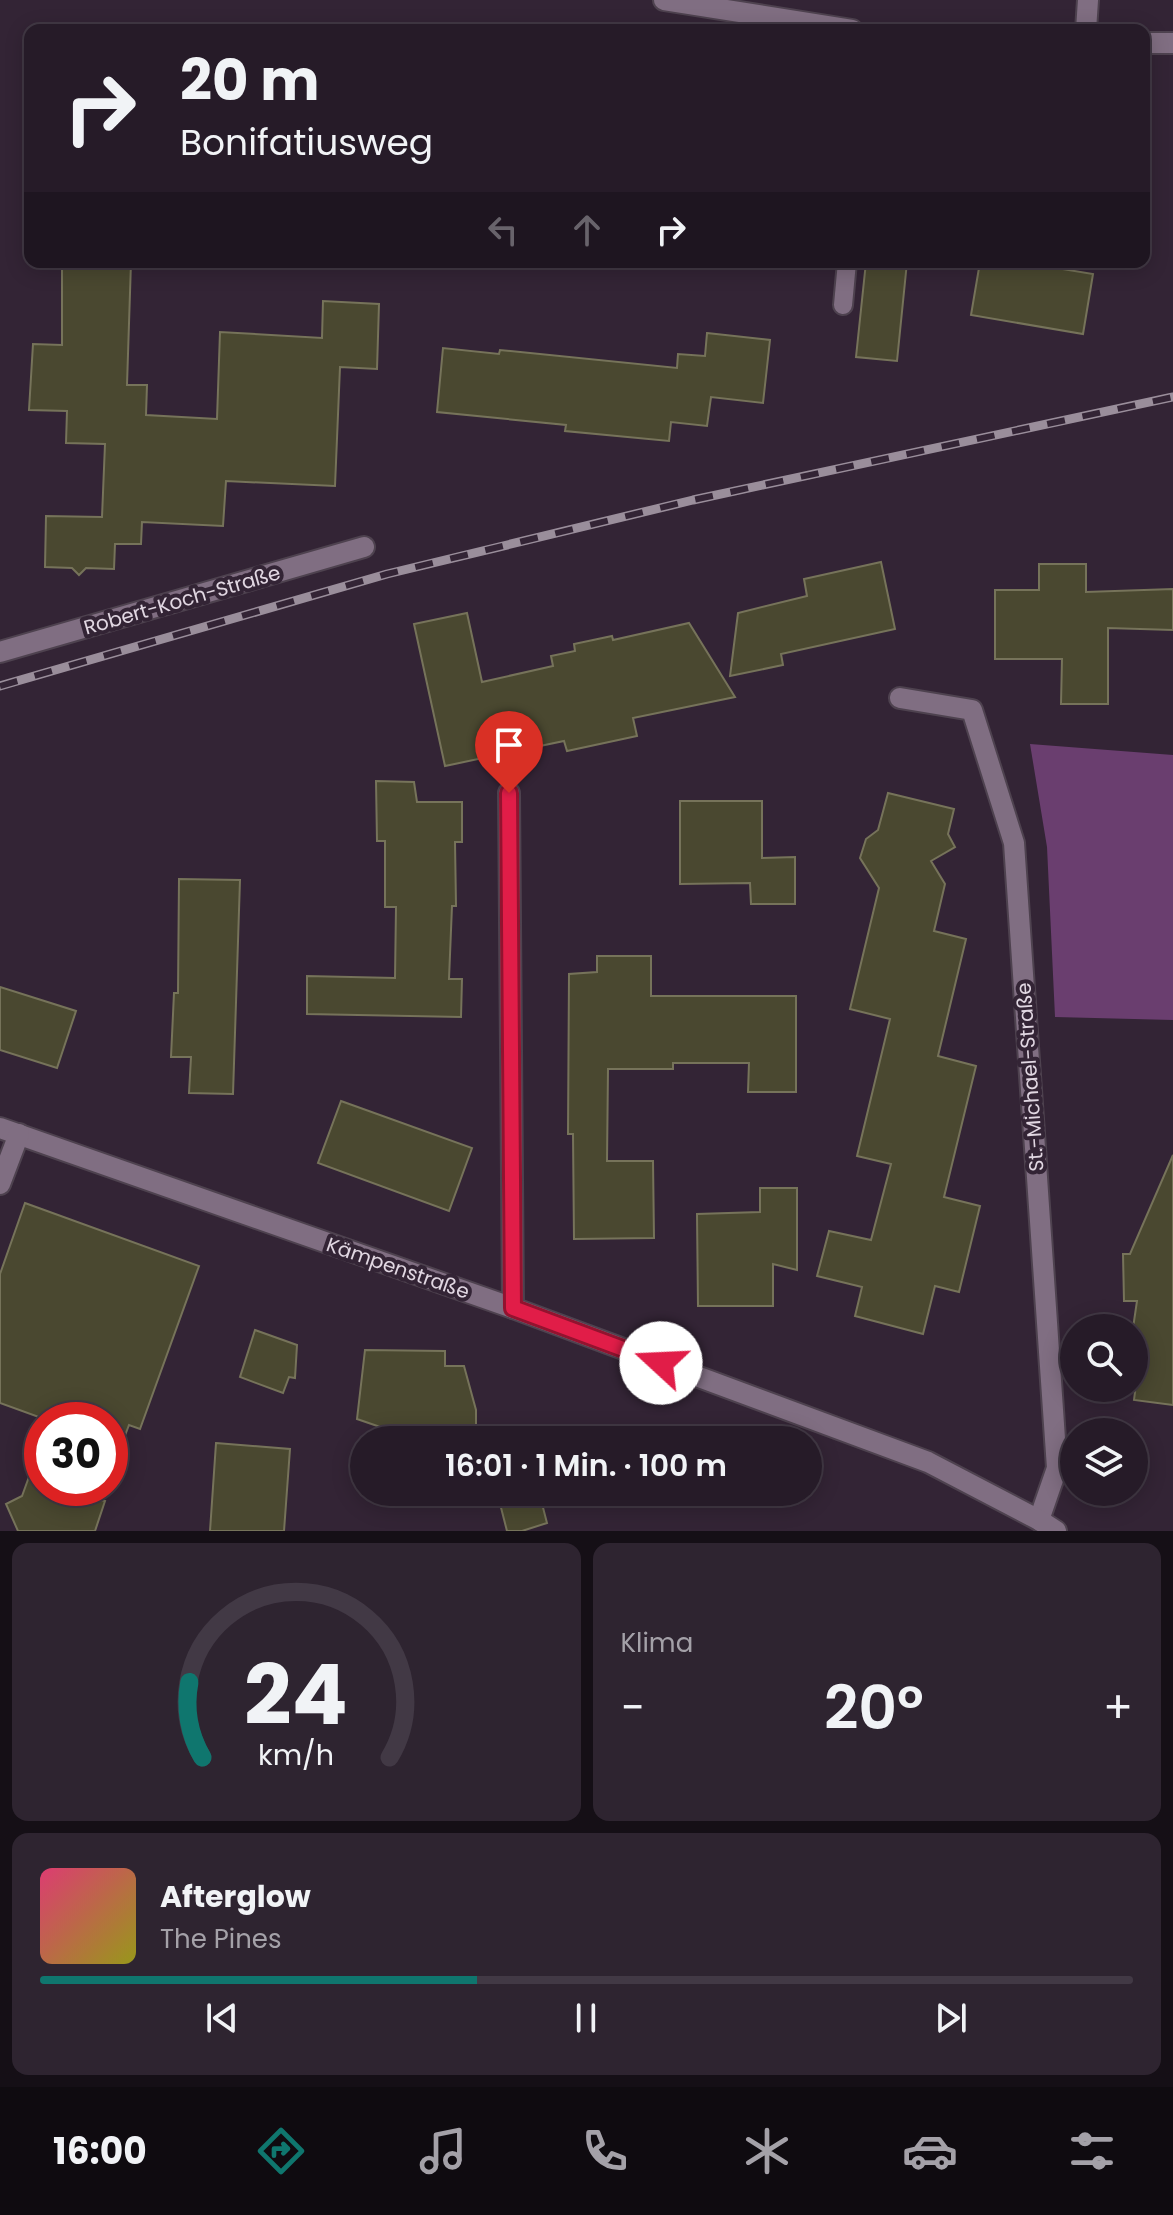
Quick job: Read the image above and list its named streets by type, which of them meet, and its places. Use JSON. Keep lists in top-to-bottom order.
{
  "streets": {
    "street": ["Robert-Koch-Straße", "St.-Michael-Straße", "Kämpenstraße"]
  },
  "crossings": [
    ["St.-Michael-Straße", "Kämpenstraße"]
  ],
  "page": {
    "turn": ["20 m", "Bonifatiusweg"],
    "limit": "30",
    "trip": "16:01 · 1 Min. · 100 m",
    "tile": "Klima",
    "heat": ["−", "20°", "+"],
    "song": ["Afterglow", "The Pines"],
    "tabs": "16:00",
    "gauge": ["24", "km/h"]
  }
}
